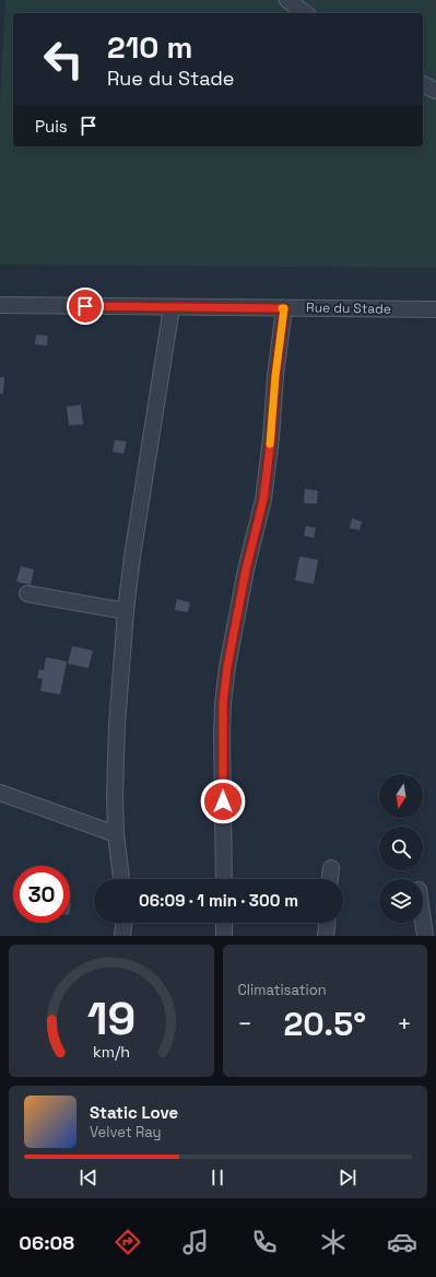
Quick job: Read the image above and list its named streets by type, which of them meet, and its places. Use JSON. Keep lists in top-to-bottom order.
{
  "streets": {
    "street": ["Rue du Stade"]
  },
  "north": "bottom",
  "page": {
    "turn": ["210 m", "Rue du Stade"],
    "then": "Puis",
    "limit": "30",
    "trip": "06:09 · 1 min · 300 m",
    "tile": "Climatisation",
    "heat": ["−", "20.5°", "+"],
    "song": ["Static Love", "Velvet Ray"],
    "tabs": "06:08",
    "gauge": ["19", "km/h"]
  }
}
